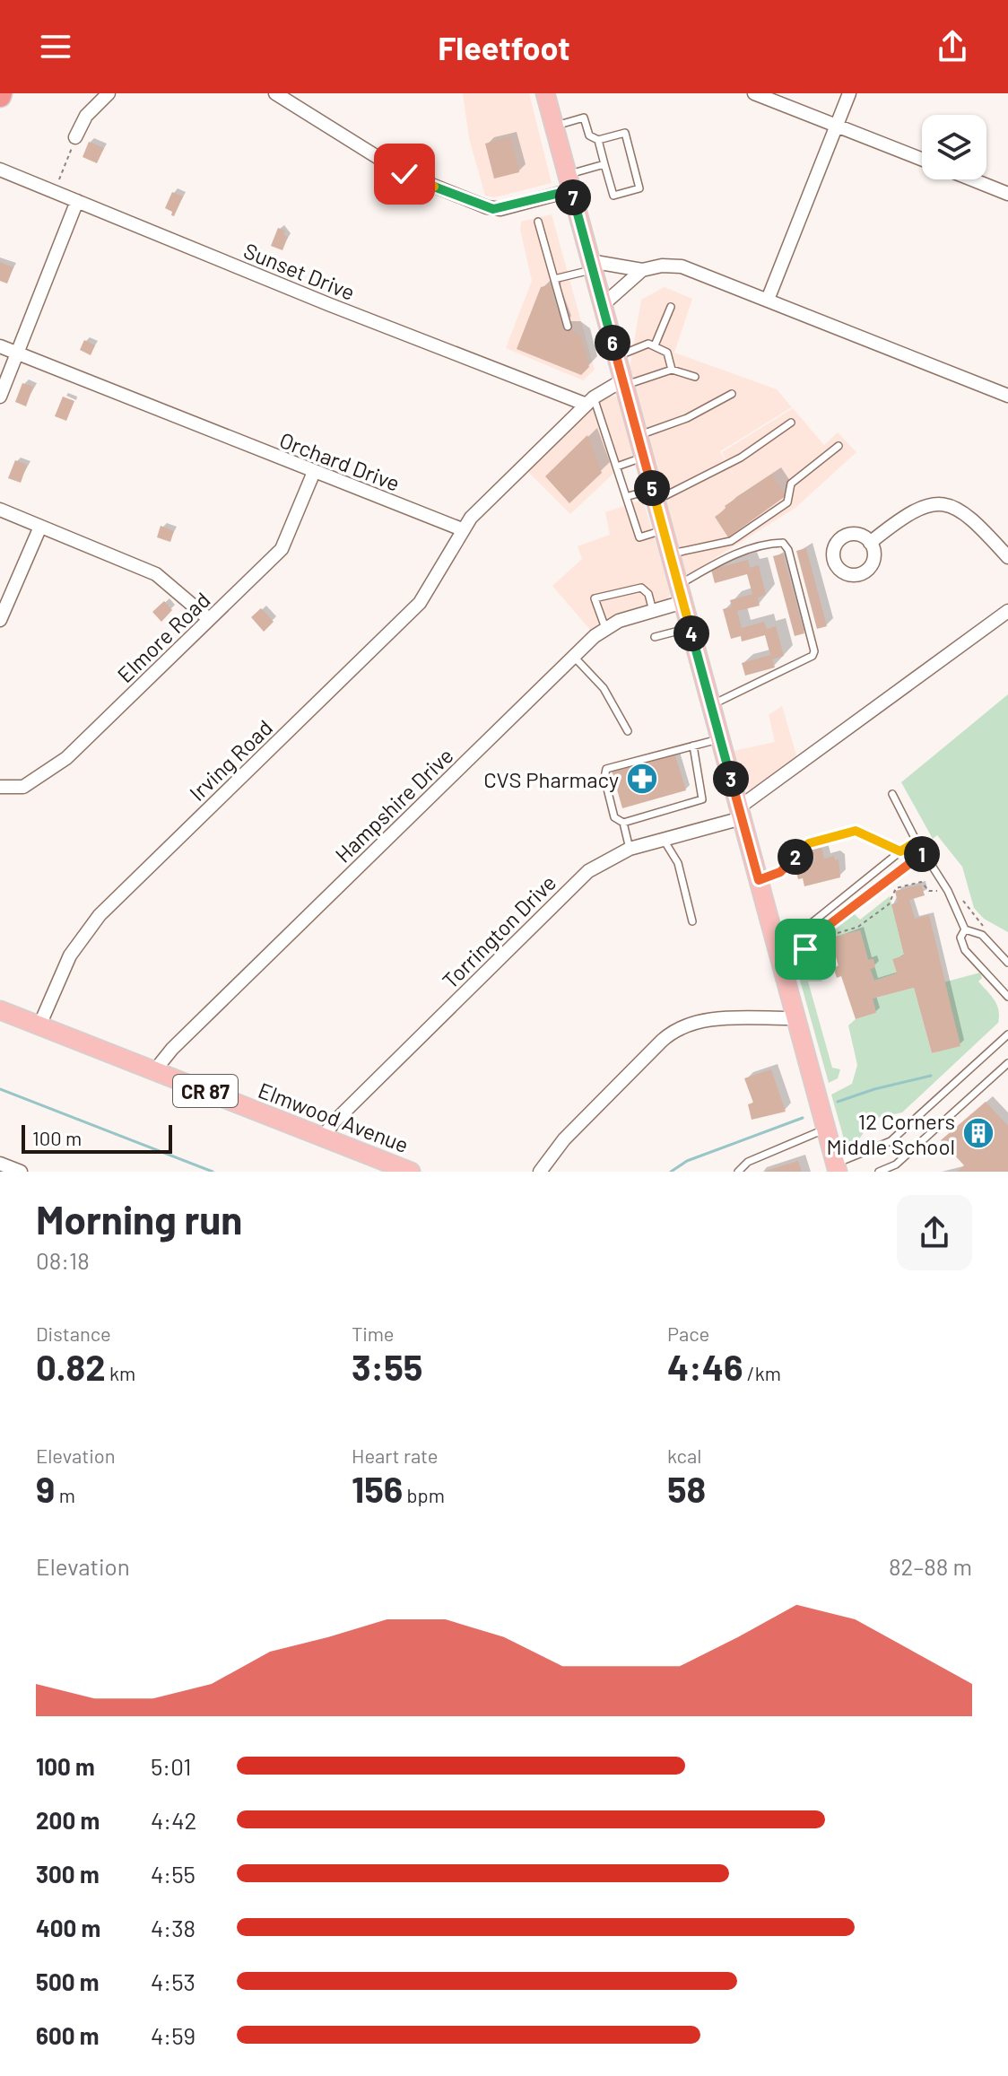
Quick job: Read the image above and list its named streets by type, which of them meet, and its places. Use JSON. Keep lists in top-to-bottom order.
{
  "streets": {
    "main road": ["CR 87", "Elmwood Avenue"],
    "street": [
      "Sunset Drive",
      "Orchard Drive",
      "Elmore Road",
      "Irving Road",
      "Hampshire Drive",
      "Torrington Drive"
    ]
  },
  "crossings": [
    ["Orchard Drive", "Elmore Road"],
    ["Orchard Drive", "Irving Road"],
    ["Irving Road", "Elmwood Avenue"],
    ["Hampshire Drive", "Elmwood Avenue"],
    ["Torrington Drive", "Elmwood Avenue"]
  ],
  "places": {
    "pharmacy": ["CVS Pharmacy"],
    "building": ["12 Corners Middle School"]
  },
  "scale_bar": "100 m",
  "page": {
    "header": "Fleetfoot",
    "pins": [
      "7",
      "6",
      "5",
      "4",
      "3",
      "1",
      "2"
    ],
    "scale": "100 m",
    "heading": ["Morning run", "08:18"],
    "stats": [
      ["Distance", "0.82 km"],
      ["Time", "3:55"],
      ["Pace", "4:46 /km"],
      ["Elevation", "9 m"],
      ["Heart rate", "156 bpm"],
      ["kcal", "58"]
    ],
    "chart": ["Elevation", "82–88 m"],
    "list": [
      {
        "name": "100 m",
        "note": "5:01"
      },
      {
        "name": "200 m",
        "note": "4:42"
      },
      {
        "name": "300 m",
        "note": "4:55"
      },
      {
        "name": "400 m",
        "note": "4:38"
      },
      {
        "name": "500 m",
        "note": "4:53"
      },
      {
        "name": "600 m",
        "note": "4:59"
      }
    ]
  }
}
